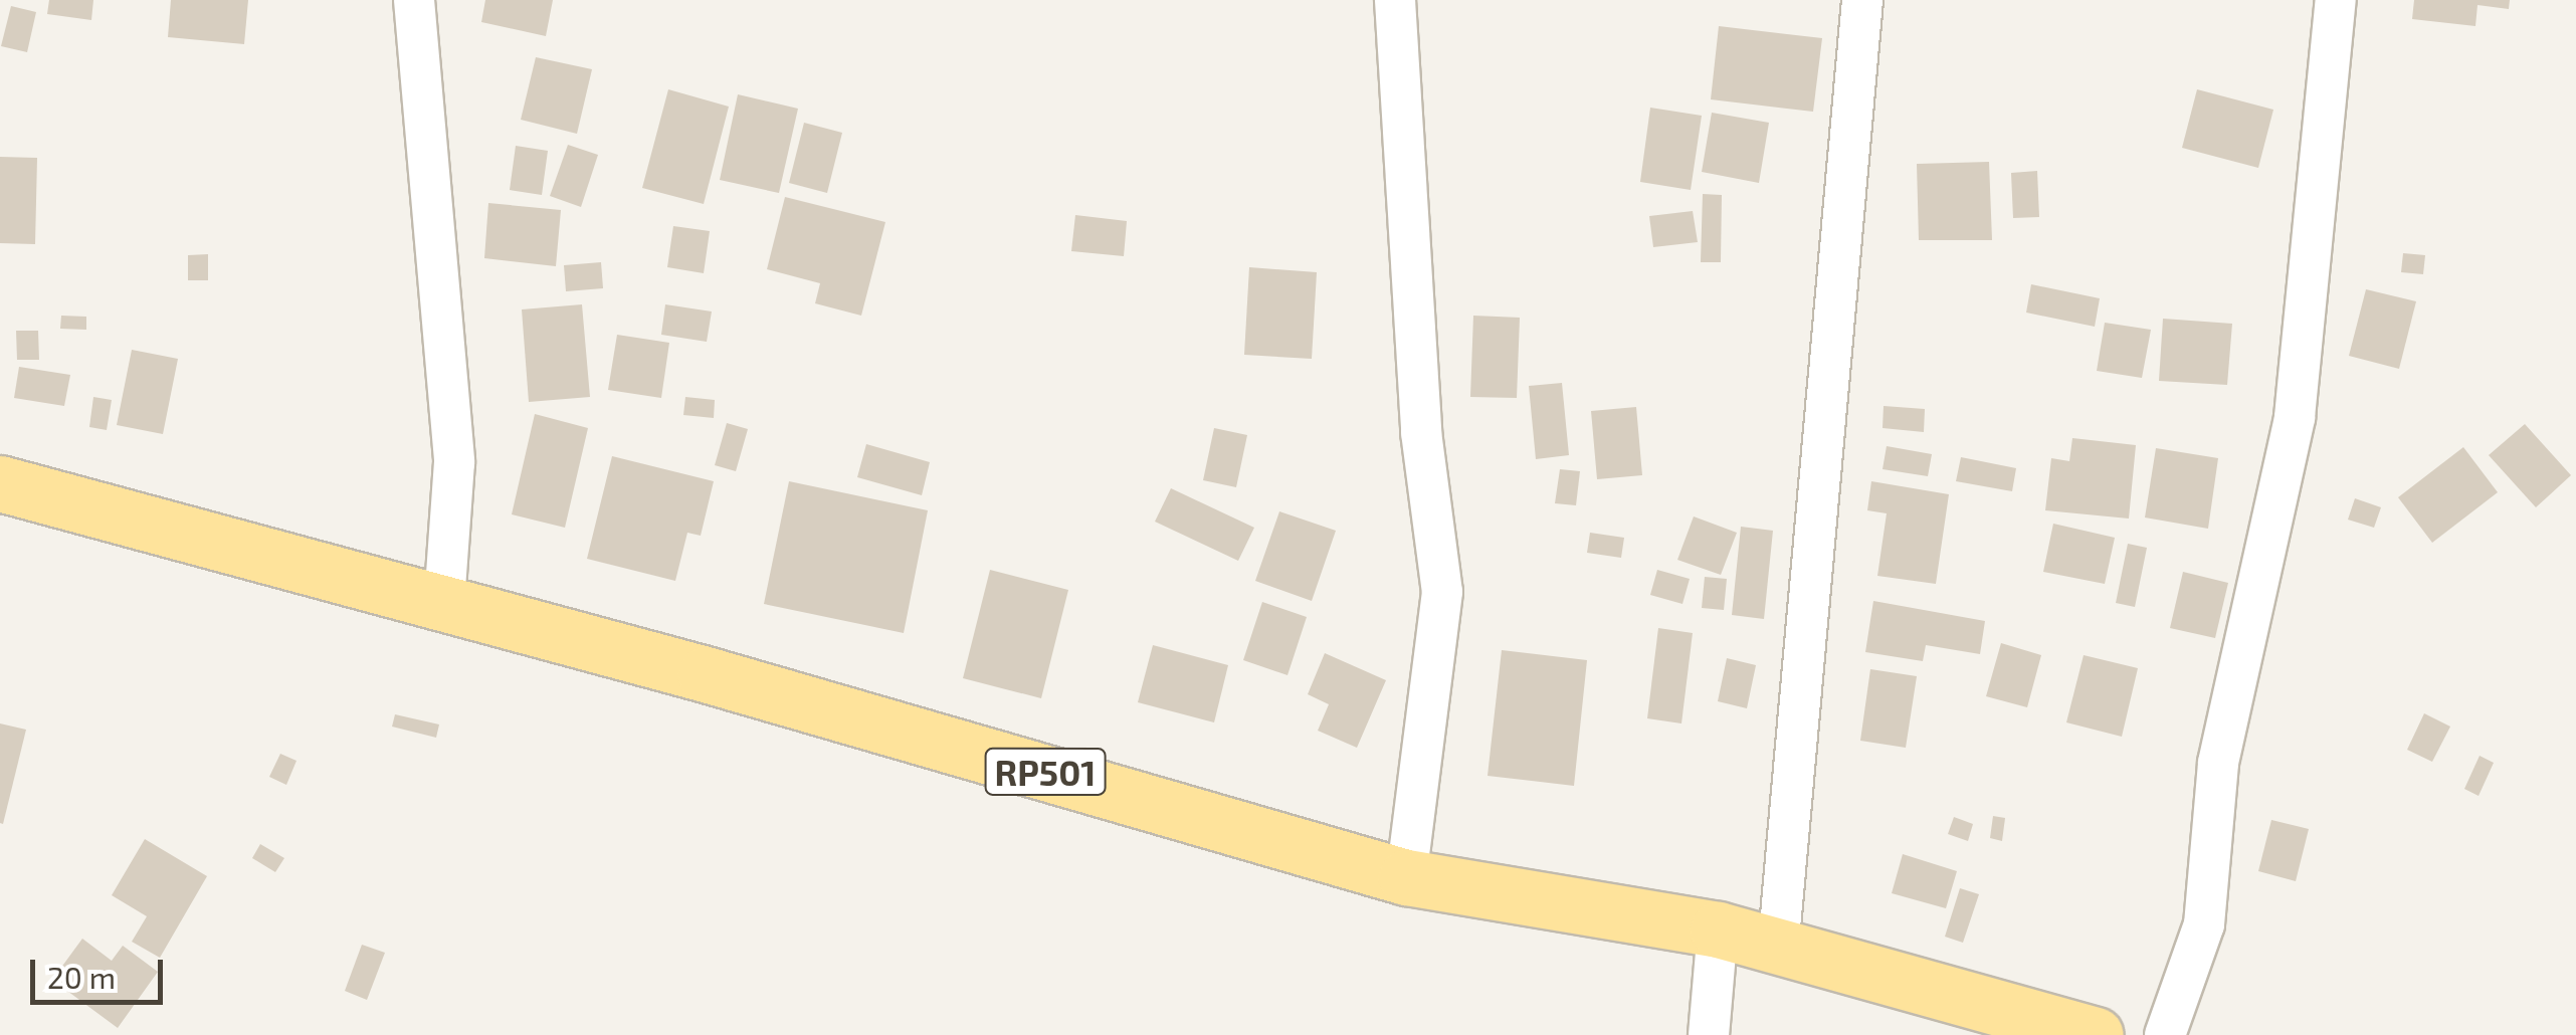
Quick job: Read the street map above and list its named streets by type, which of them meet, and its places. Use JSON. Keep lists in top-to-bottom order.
{
  "streets": {
    "main road": ["RP501"]
  },
  "scale_bar": "20 m"
}
